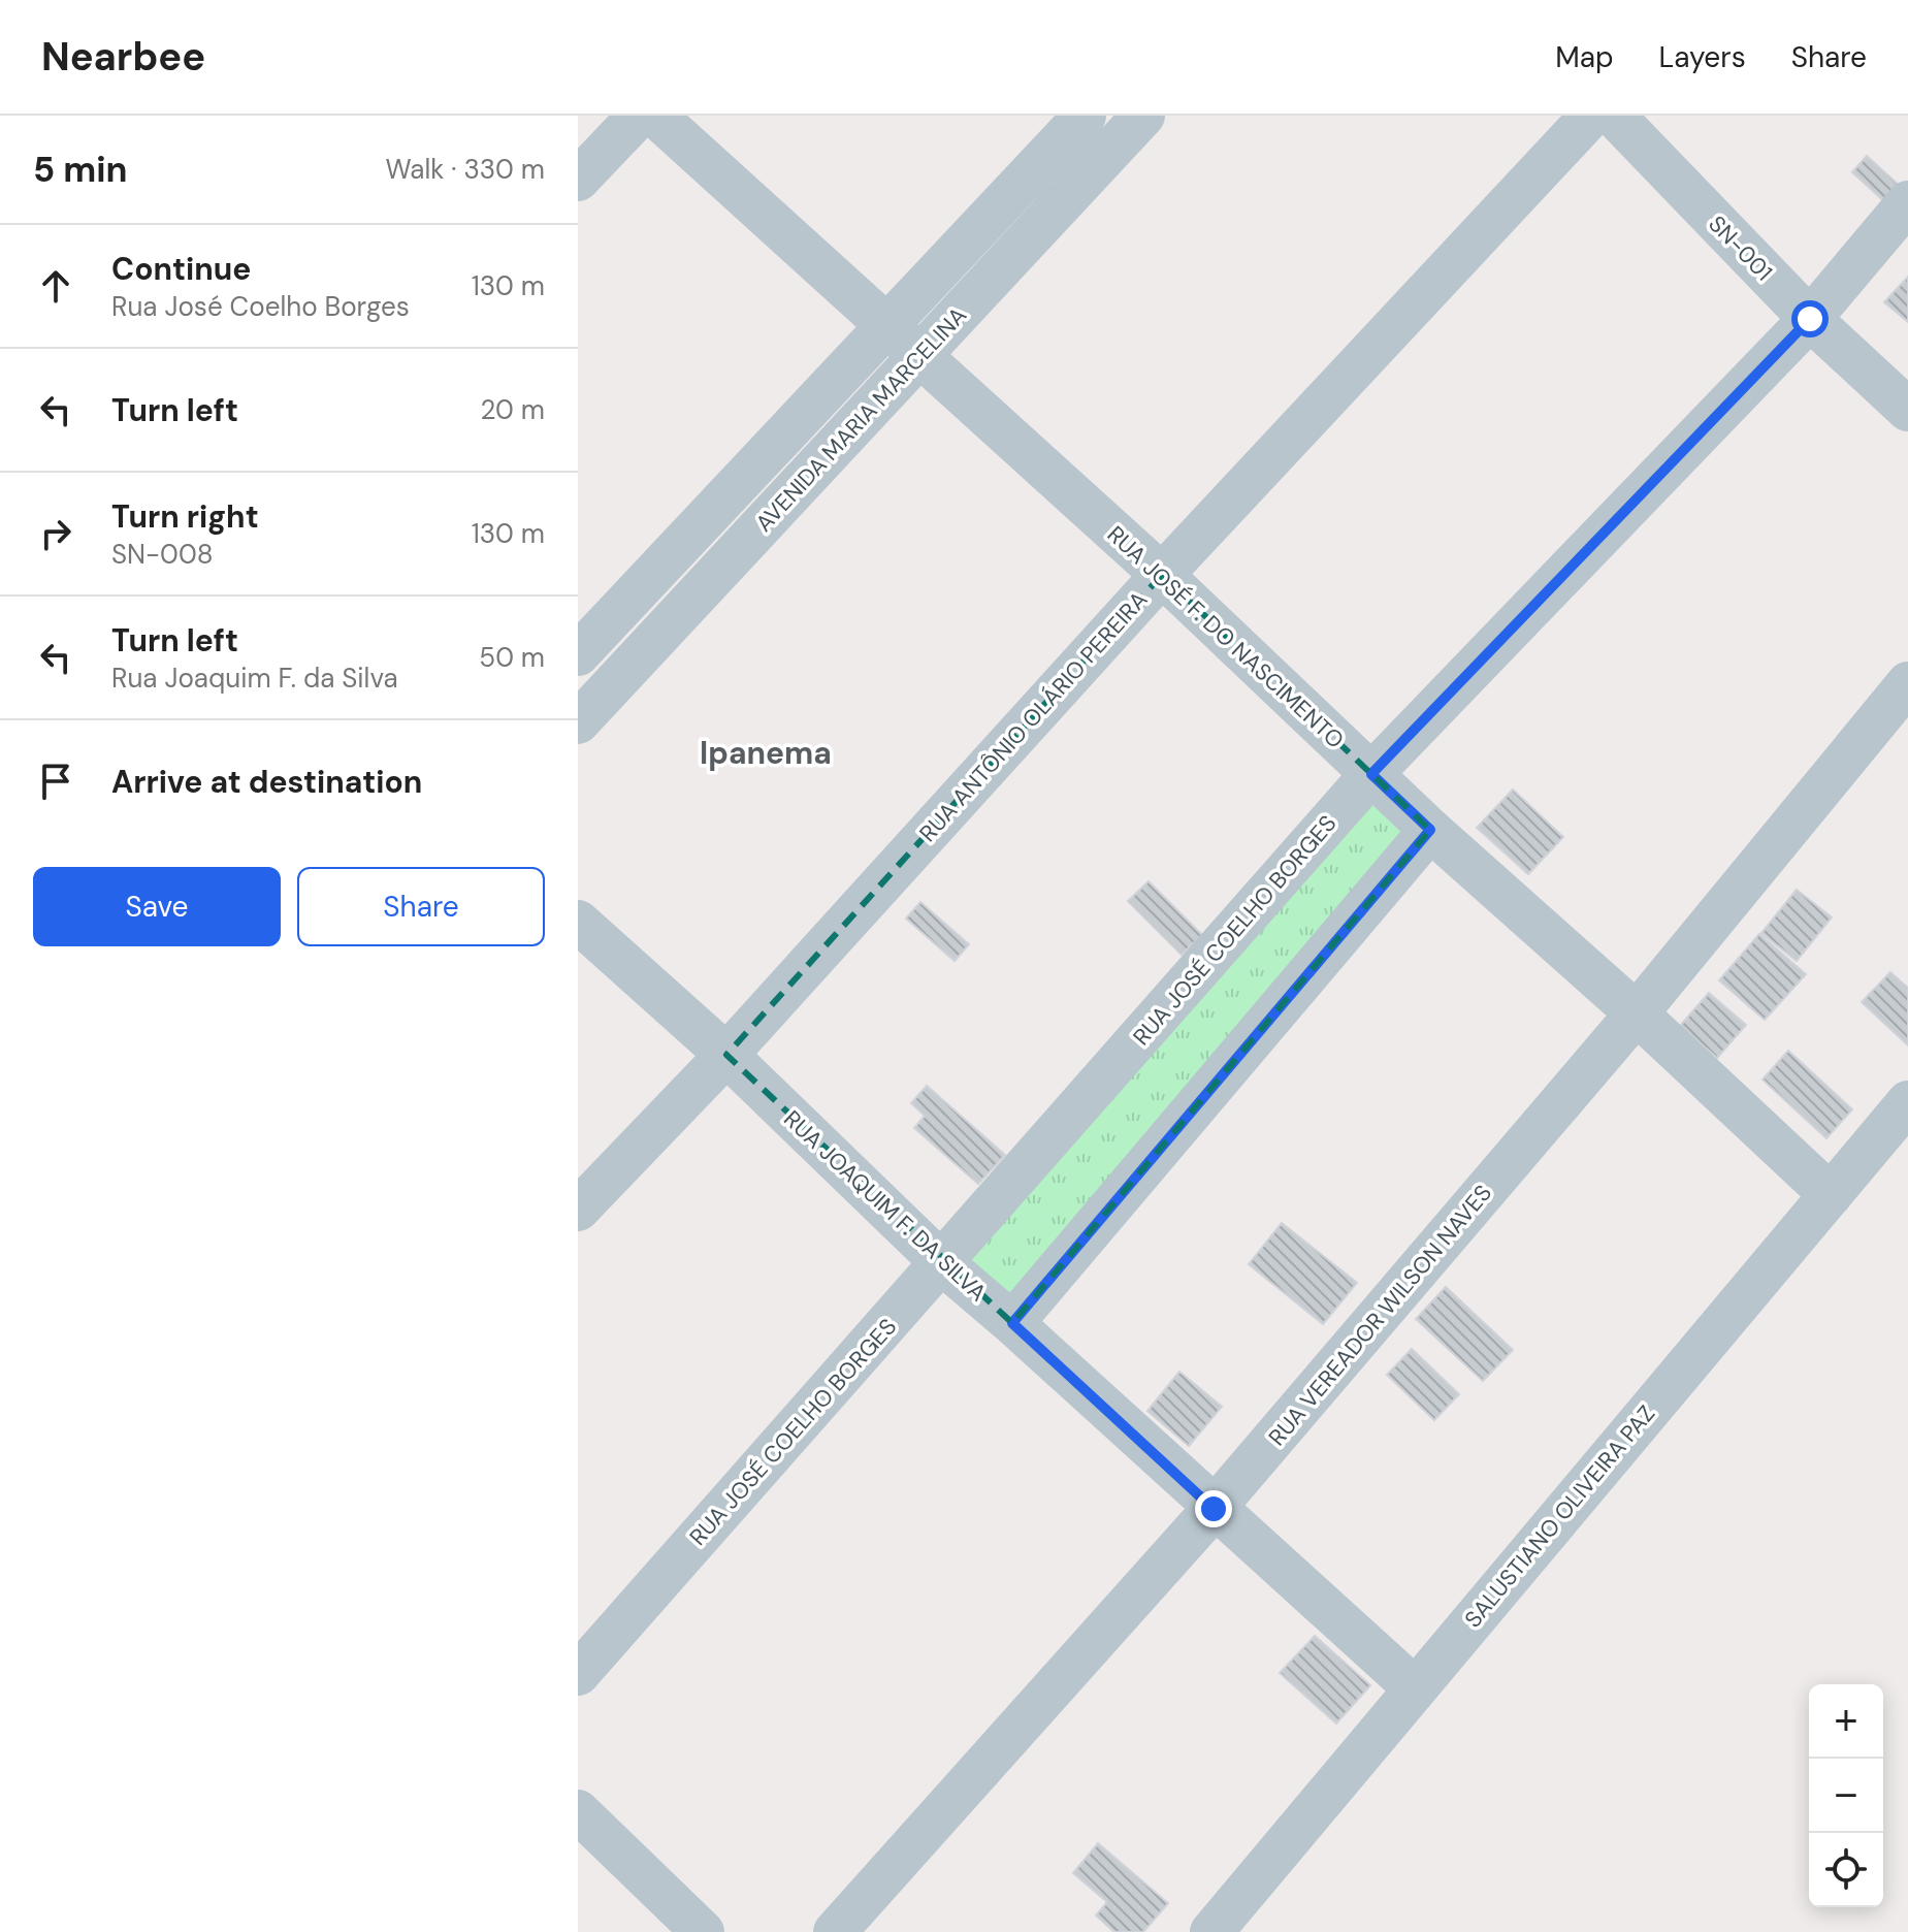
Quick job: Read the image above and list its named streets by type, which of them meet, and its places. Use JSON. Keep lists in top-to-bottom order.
{
  "streets": {
    "street": [
      "SN-001",
      "AVENIDA MARIA MARCELINA",
      "RUA JOSÉ F. DO NASCIMENTO",
      "RUA ANTÔNIO OLÁRIO PEREIRA",
      "RUA JOSÉ COELHO BORGES",
      "RUA JOAQUIM F. DA SILVA",
      "RUA VEREADOR WILSON NAVES",
      "SALUSTIANO OLIVEIRA PAZ"
    ]
  },
  "crossings": [
    ["SN-001", "RUA JOSÉ COELHO BORGES"],
    ["AVENIDA MARIA MARCELINA", "RUA JOSÉ F. DO NASCIMENTO"],
    ["RUA JOSÉ F. DO NASCIMENTO", "RUA ANTÔNIO OLÁRIO PEREIRA"],
    ["RUA JOSÉ F. DO NASCIMENTO", "RUA JOSÉ COELHO BORGES"],
    ["RUA JOSÉ F. DO NASCIMENTO", "RUA VEREADOR WILSON NAVES"],
    ["RUA JOSÉ F. DO NASCIMENTO", "SALUSTIANO OLIVEIRA PAZ"],
    ["RUA ANTÔNIO OLÁRIO PEREIRA", "RUA JOAQUIM F. DA SILVA"],
    ["RUA JOSÉ COELHO BORGES", "RUA JOAQUIM F. DA SILVA"],
    ["RUA JOAQUIM F. DA SILVA", "RUA VEREADOR WILSON NAVES"],
    ["RUA JOAQUIM F. DA SILVA", "SALUSTIANO OLIVEIRA PAZ"]
  ],
  "districts": ["Ipanema"],
  "page": {
    "header": "Nearbee",
    "nav": ["Map", "Layers", "Share"],
    "heading": ["5 min", "Walk · 330 m"],
    "list": [
      ["Continue", "Rua José Coelho Borges", "130 m"],
      ["Turn left", "20 m"],
      ["Turn right", "SN-008", "130 m"],
      ["Turn left", "Rua Joaquim F. da Silva", "50 m"],
      "Arrive at destination"
    ],
    "buttons": ["Save", "Share"],
    "map_buttons": ["+", "−"]
  }
}
